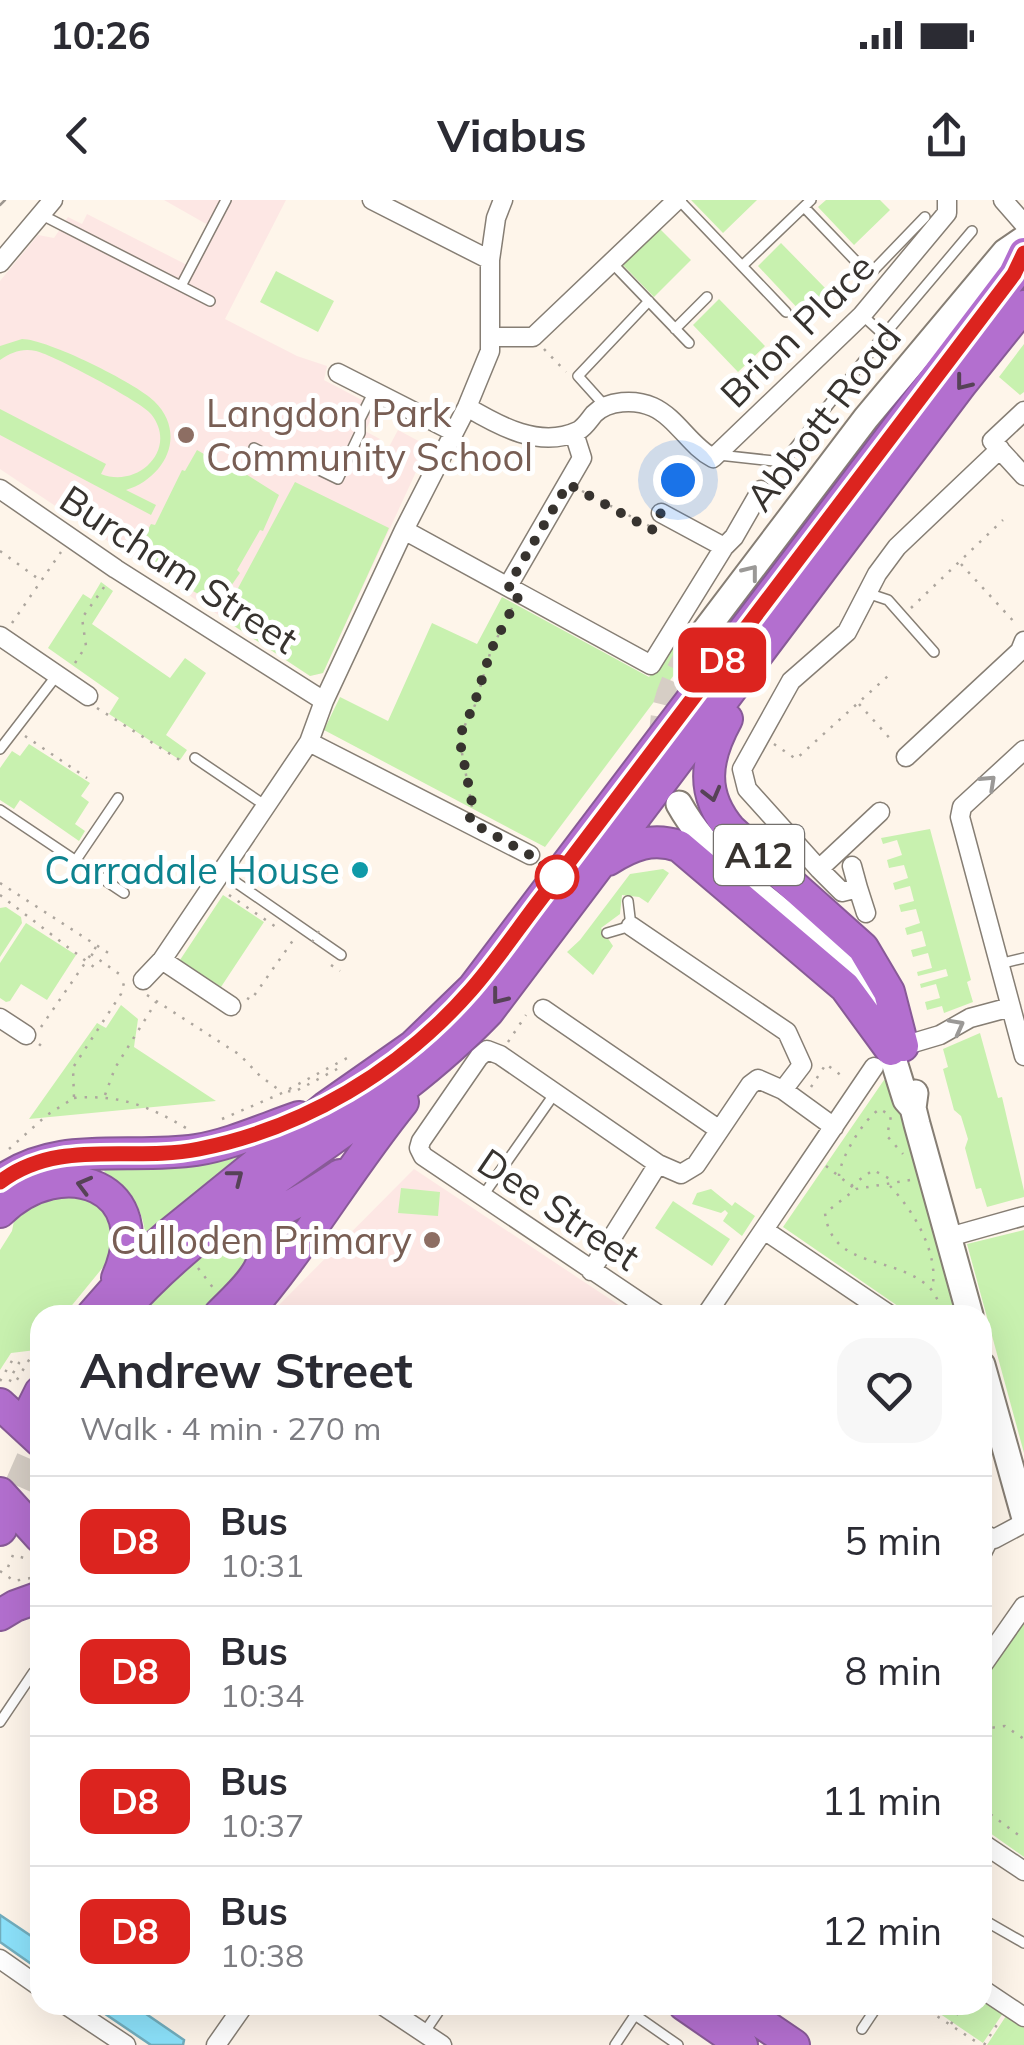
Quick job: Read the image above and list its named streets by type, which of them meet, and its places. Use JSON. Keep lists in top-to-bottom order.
{
  "streets": {
    "highway": ["A12"],
    "main road": ["Abbott Road"],
    "street": ["Brion Place", "Burcham Street", "Dee Street"]
  },
  "one_way": ["Abbott Road"],
  "places": ["Langdon Park Community School", "Carradale House", "Culloden Primary"],
  "lines": ["bus line D8"],
  "page": {
    "status": "10:26",
    "header": "Viabus",
    "on_map": "D8",
    "heading": ["Andrew Street", "Walk · 4 min · 270 m"],
    "list": [
      {
        "mark": "D8",
        "name": "Bus",
        "note": "10:31",
        "value": "5 min"
      },
      {
        "mark": "D8",
        "name": "Bus",
        "note": "10:34",
        "value": "8 min"
      },
      {
        "mark": "D8",
        "name": "Bus",
        "note": "10:37",
        "value": "11 min"
      },
      {
        "mark": "D8",
        "name": "Bus",
        "note": "10:38",
        "value": "12 min"
      }
    ]
  }
}
